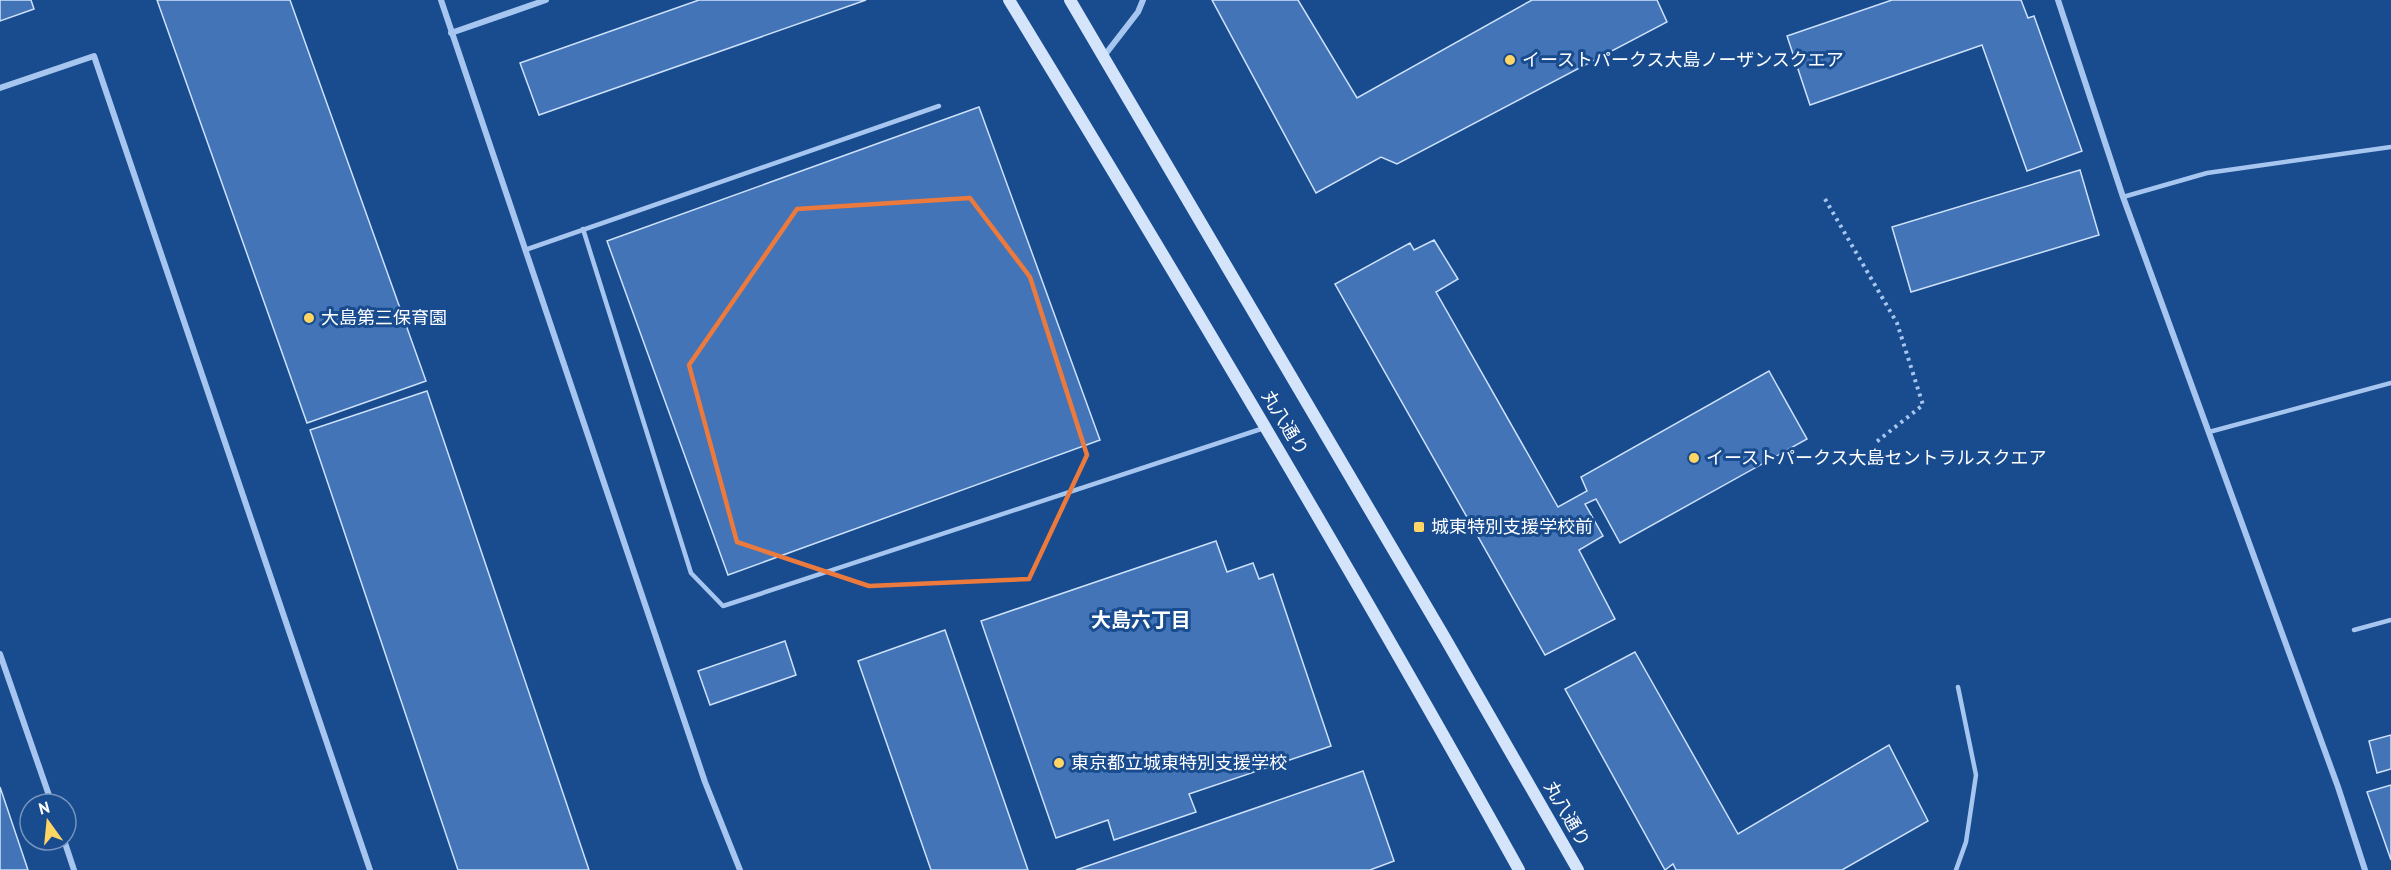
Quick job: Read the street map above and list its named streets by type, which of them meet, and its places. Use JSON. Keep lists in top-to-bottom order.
{
  "streets": {
    "main road": ["丸八通り"]
  },
  "districts": ["大島六丁目"],
  "places": {
    "other": [
      "イーストパークス大島ノーザンスクエア",
      "大島第三保育園",
      "イーストパークス大島セントラルスクエア",
      "東京都立城東特別支援学校"
    ],
    "transit": ["城東特別支援学校前"]
  },
  "north": "top"
}
